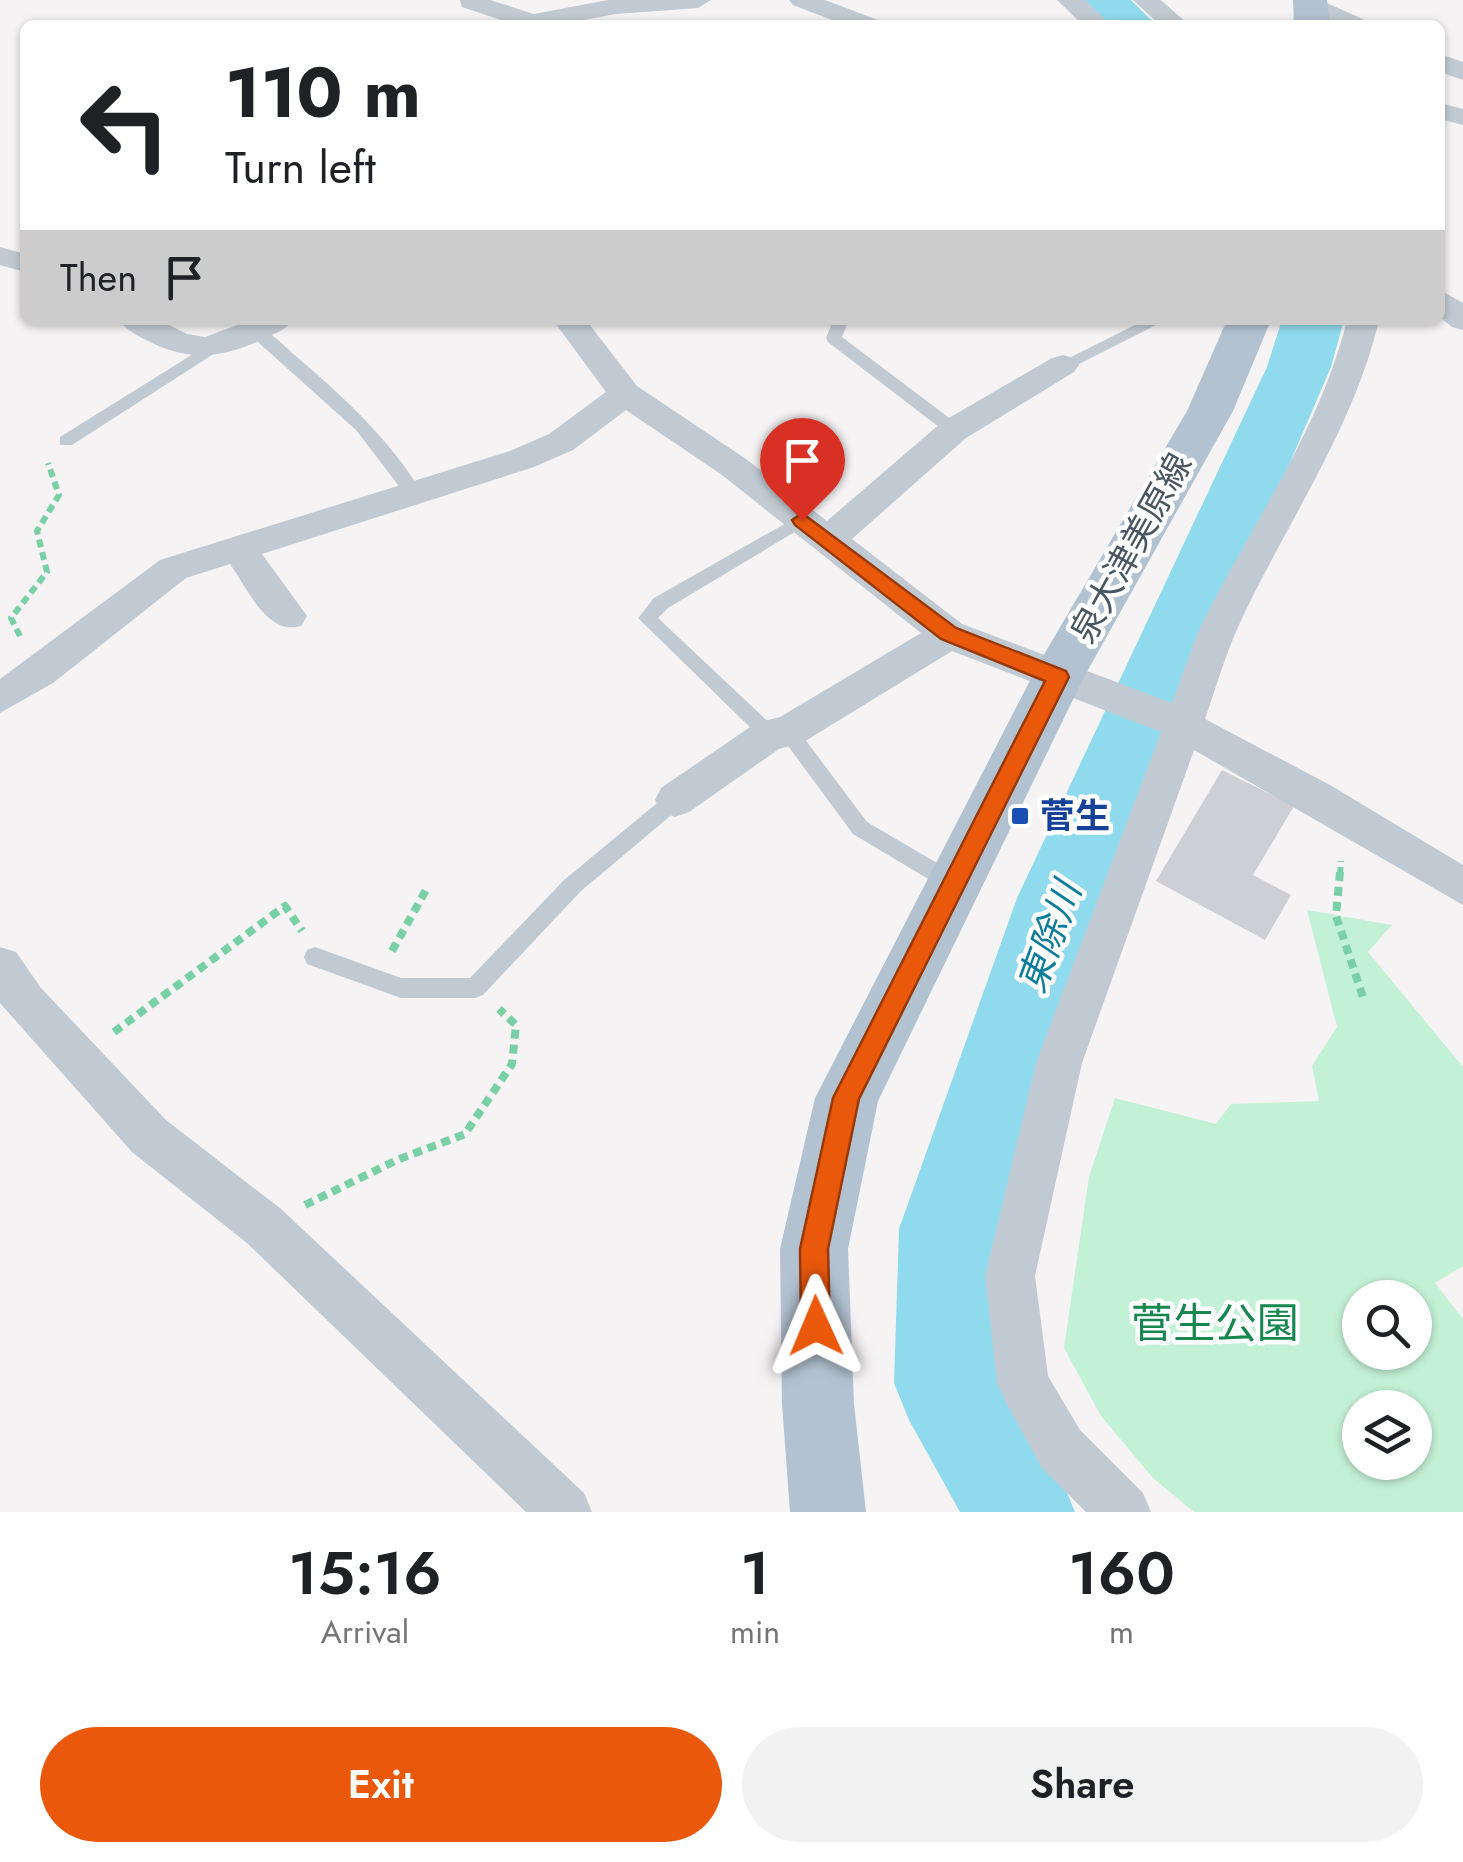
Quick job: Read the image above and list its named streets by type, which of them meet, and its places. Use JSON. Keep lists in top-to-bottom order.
{
  "streets": {
    "main road": ["泉大津美原線"]
  },
  "water": ["東除川"],
  "parks": ["菅生公園"],
  "places": {
    "transit": ["菅生"]
  },
  "page": {
    "turn": ["110 m", "Turn left"],
    "then": "Then",
    "eta": [
      "15:16",
      "Arrival",
      "1",
      "min",
      "160",
      "m"
    ],
    "buttons": ["Exit", "Share"]
  }
}
